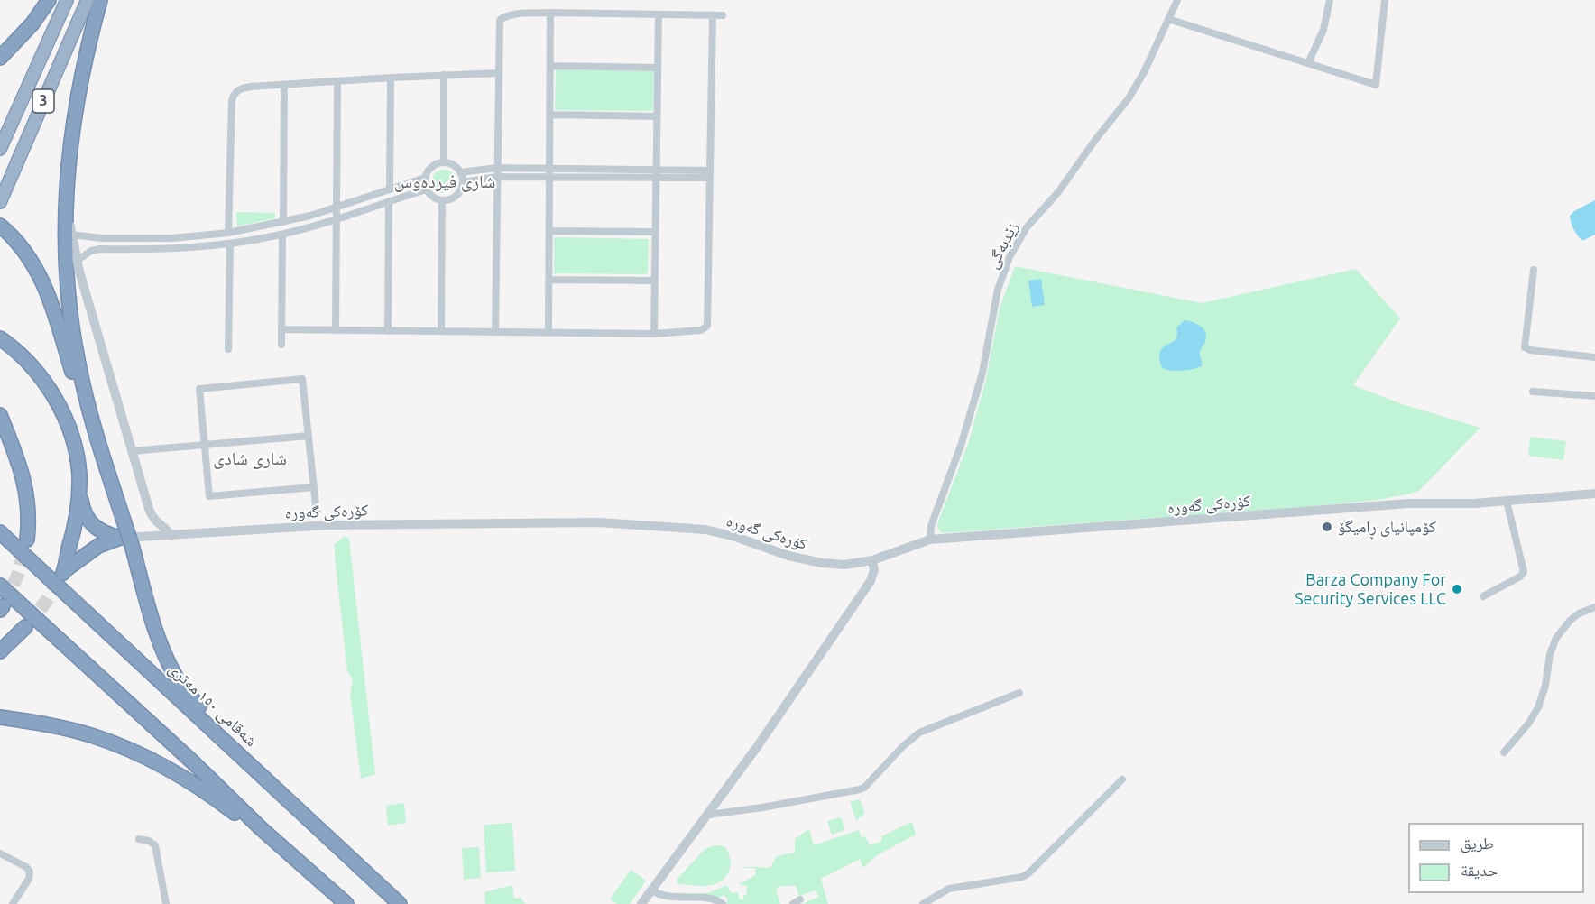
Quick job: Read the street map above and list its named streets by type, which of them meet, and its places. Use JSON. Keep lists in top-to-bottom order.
{
  "streets": {
    "highway": ["3", "شەقامی ١٥٠ مەتری"],
    "street": ["زێدبەگی", "کۆرەکی گەورە"]
  },
  "crossings": [
    ["زێدبەگی", "کۆرەکی گەورە"]
  ],
  "districts": ["شاری فیردەوس", "شاری شادی"],
  "places": ["کۆمپانیای ڕامیگۆ", "Barza Company For Security Services LLC"],
  "legend": ["طريق", "حديقة"]
}
